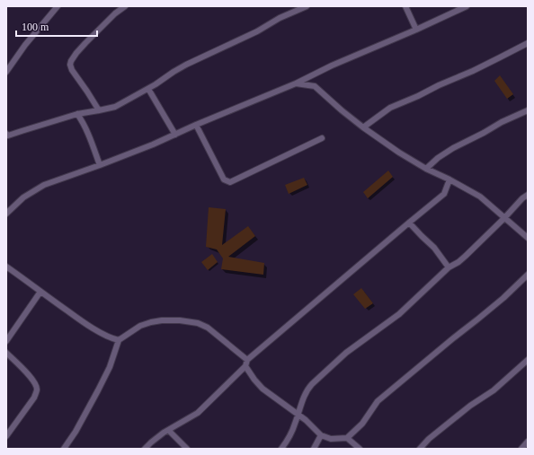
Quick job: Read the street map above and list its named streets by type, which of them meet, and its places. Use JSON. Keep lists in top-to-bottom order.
{
  "scale_bar": "100 m"
}
